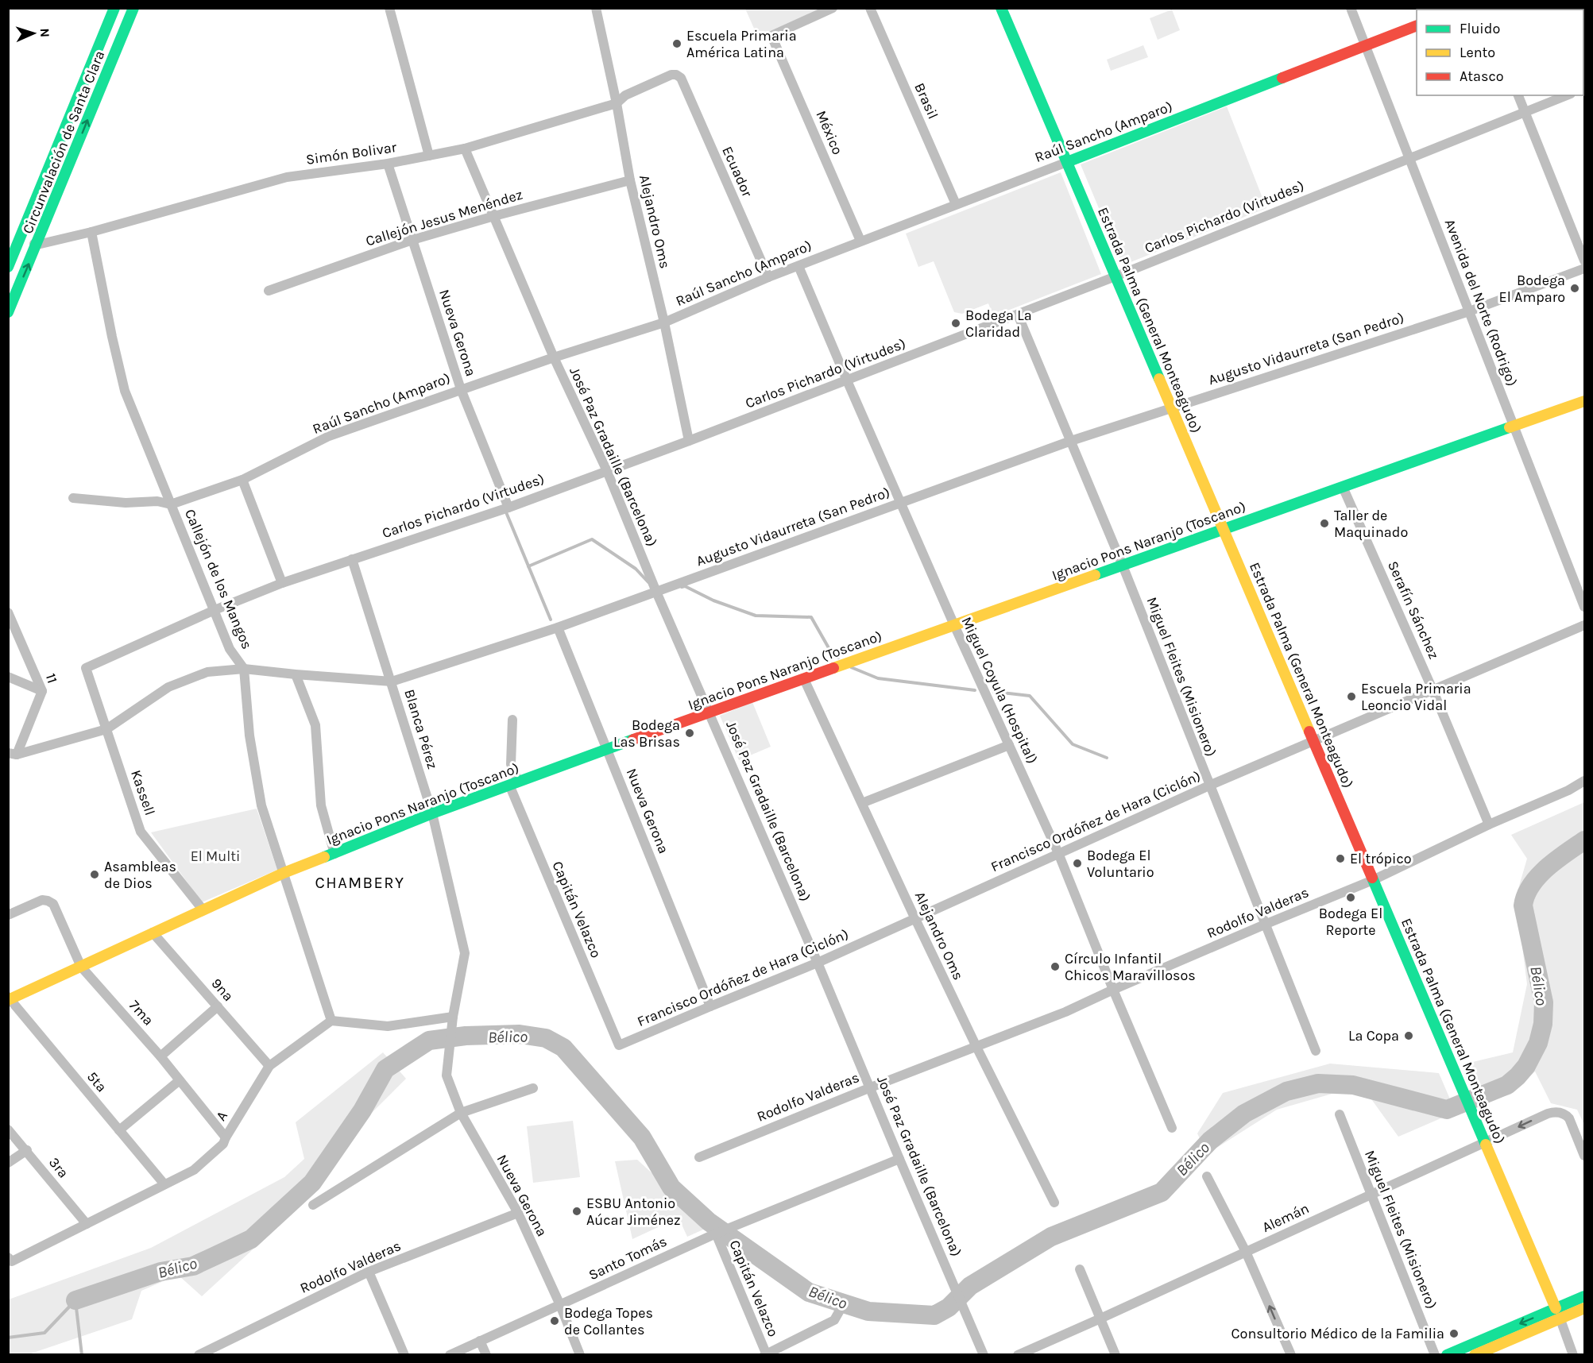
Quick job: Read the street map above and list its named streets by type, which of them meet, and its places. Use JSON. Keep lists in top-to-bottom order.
{
  "streets": {
    "main road": [
      "Raúl Sancho (Amparo)",
      "Circunvalación de Santa Clara",
      "Estrada Palma (General Monteagudo)",
      "Ignacio Pons Naranjo (Toscano)"
    ],
    "street": [
      "Brasil",
      "México",
      "Simón Bolivar",
      "Ecuador",
      "Carlos Pichardo (Virtudes)",
      "Callejón Jesus Menéndez",
      "Alejandro Oms",
      "Avenida del Norte (Rodrigo)",
      "Nueva Gerona",
      "Augusto Vidaurreta (San Pedro)",
      "José Paz Gradaille (Barcelona)",
      "Callejón de los Mangos",
      "Serafín Sánchez",
      "Miguel Fleites (Misionero)",
      "11",
      "Miguel Coyula (Hospital)",
      "Blanca Pérez",
      "Kassell",
      "Francisco Ordóñez de Hara (Ciclón)",
      "Capitán Velazco",
      "Rodolfo Valderas",
      "9na",
      "7ma",
      "5ta",
      "A",
      "3ra",
      "Alemán",
      "Santo Tomás"
    ]
  },
  "crossings": [
    ["Brasil", "Raúl Sancho (Amparo)"],
    ["Raúl Sancho (Amparo)", "México"],
    ["Raúl Sancho (Amparo)", "Ecuador"],
    ["Raúl Sancho (Amparo)", "Alejandro Oms"],
    ["Raúl Sancho (Amparo)", "Avenida del Norte (Rodrigo)"],
    ["Raúl Sancho (Amparo)", "Estrada Palma (General Monteagudo)"],
    ["Raúl Sancho (Amparo)", "Nueva Gerona"],
    ["Raúl Sancho (Amparo)", "José Paz Gradaille (Barcelona)"],
    ["Raúl Sancho (Amparo)", "Callejón de los Mangos"],
    ["Raúl Sancho (Amparo)", "Miguel Coyula (Hospital)"],
    ["Circunvalación de Santa Clara", "Simón Bolivar"],
    ["Simón Bolivar", "Ecuador"],
    ["Simón Bolivar", "Alejandro Oms"],
    ["Simón Bolivar", "Nueva Gerona"],
    ["Simón Bolivar", "José Paz Gradaille (Barcelona)"],
    ["Simón Bolivar", "Callejón de los Mangos"],
    ["Carlos Pichardo (Virtudes)", "Alejandro Oms"],
    ["Carlos Pichardo (Virtudes)", "Avenida del Norte (Rodrigo)"],
    ["Carlos Pichardo (Virtudes)", "Estrada Palma (General Monteagudo)"],
    ["Carlos Pichardo (Virtudes)", "Nueva Gerona"],
    ["Carlos Pichardo (Virtudes)", "José Paz Gradaille (Barcelona)"],
    ["Carlos Pichardo (Virtudes)", "Callejón de los Mangos"],
    ["Carlos Pichardo (Virtudes)", "Miguel Fleites (Misionero)"],
    ["Carlos Pichardo (Virtudes)", "Miguel Coyula (Hospital)"],
    ["Carlos Pichardo (Virtudes)", "Blanca Pérez"],
    ["Carlos Pichardo (Virtudes)", "Kassell"],
    ["Callejón Jesus Menéndez", "Alejandro Oms"],
    ["Callejón Jesus Menéndez", "Nueva Gerona"],
    ["Callejón Jesus Menéndez", "José Paz Gradaille (Barcelona)"],
    ["Alejandro Oms", "Ignacio Pons Naranjo (Toscano)"],
    ["Alejandro Oms", "Francisco Ordóñez de Hara (Ciclón)"],
    ["Alejandro Oms", "Rodolfo Valderas"],
    ["Avenida del Norte (Rodrigo)", "Augusto Vidaurreta (San Pedro)"],
    ["Avenida del Norte (Rodrigo)", "Ignacio Pons Naranjo (Toscano)"],
    ["Estrada Palma (General Monteagudo)", "Augusto Vidaurreta (San Pedro)"],
    ["Estrada Palma (General Monteagudo)", "Ignacio Pons Naranjo (Toscano)"],
    ["Estrada Palma (General Monteagudo)", "Francisco Ordóñez de Hara (Ciclón)"],
    ["Estrada Palma (General Monteagudo)", "Rodolfo Valderas"],
    ["Estrada Palma (General Monteagudo)", "Alemán"],
    ["Nueva Gerona", "Augusto Vidaurreta (San Pedro)"],
    ["Nueva Gerona", "Ignacio Pons Naranjo (Toscano)"],
    ["Nueva Gerona", "Blanca Pérez"],
    ["Nueva Gerona", "Francisco Ordóñez de Hara (Ciclón)"],
    ["Nueva Gerona", "Rodolfo Valderas"],
    ["Nueva Gerona", "Santo Tomás"],
    ["Augusto Vidaurreta (San Pedro)", "José Paz Gradaille (Barcelona)"],
    ["Augusto Vidaurreta (San Pedro)", "Callejón de los Mangos"],
    ["Augusto Vidaurreta (San Pedro)", "Miguel Fleites (Misionero)"],
    ["Augusto Vidaurreta (San Pedro)", "11"],
    ["Augusto Vidaurreta (San Pedro)", "Miguel Coyula (Hospital)"],
    ["Augusto Vidaurreta (San Pedro)", "Blanca Pérez"],
    ["Augusto Vidaurreta (San Pedro)", "Kassell"],
    ["José Paz Gradaille (Barcelona)", "Ignacio Pons Naranjo (Toscano)"],
    ["José Paz Gradaille (Barcelona)", "Francisco Ordóñez de Hara (Ciclón)"],
    ["José Paz Gradaille (Barcelona)", "Rodolfo Valderas"],
    ["José Paz Gradaille (Barcelona)", "Santo Tomás"],
    ["Ignacio Pons Naranjo (Toscano)", "Callejón de los Mangos"],
    ["Ignacio Pons Naranjo (Toscano)", "Serafín Sánchez"],
    ["Ignacio Pons Naranjo (Toscano)", "Miguel Fleites (Misionero)"],
    ["Ignacio Pons Naranjo (Toscano)", "Miguel Coyula (Hospital)"],
    ["Ignacio Pons Naranjo (Toscano)", "Blanca Pérez"],
    ["Ignacio Pons Naranjo (Toscano)", "Kassell"],
    ["Ignacio Pons Naranjo (Toscano)", "Capitán Velazco"],
    ["Ignacio Pons Naranjo (Toscano)", "9na"],
    ["Ignacio Pons Naranjo (Toscano)", "7ma"],
    ["Ignacio Pons Naranjo (Toscano)", "5ta"],
    ["Callejón de los Mangos", "A"],
    ["Serafín Sánchez", "Francisco Ordóñez de Hara (Ciclón)"],
    ["Serafín Sánchez", "Rodolfo Valderas"],
    ["Miguel Fleites (Misionero)", "Francisco Ordóñez de Hara (Ciclón)"],
    ["Miguel Fleites (Misionero)", "Rodolfo Valderas"],
    ["Miguel Fleites (Misionero)", "Alemán"],
    ["Miguel Coyula (Hospital)", "Francisco Ordóñez de Hara (Ciclón)"],
    ["Miguel Coyula (Hospital)", "Rodolfo Valderas"],
    ["Francisco Ordóñez de Hara (Ciclón)", "Capitán Velazco"],
    ["Capitán Velazco", "Santo Tomás"],
    ["9na", "A"],
    ["7ma", "A"],
    ["5ta", "A"],
    ["A", "3ra"]
  ],
  "districts": ["CHAMBERY"],
  "water": ["Bélico"],
  "parks": ["El Multi"],
  "places": [
    "Escuela Primaria América Latina",
    "Bodega El Amparo",
    "Bodega La Claridad",
    "Taller de Maquinado",
    "Escuela Primaria Leoncio Vidal",
    "Bodega Las Brisas",
    "El trópico",
    "Bodega El Voluntario",
    "Asambleas de Dios",
    "Bodega El Reporte",
    "Círculo Infantil Chicos Maravillosos",
    "La Copa",
    "ESBU Antonio Aúcar Jiménez",
    "Bodega Topes de Collantes",
    "Consultorio Médico de la Familia"
  ],
  "legend": ["Fluido", "Lento", "Atasco"],
  "north": "right"
}
